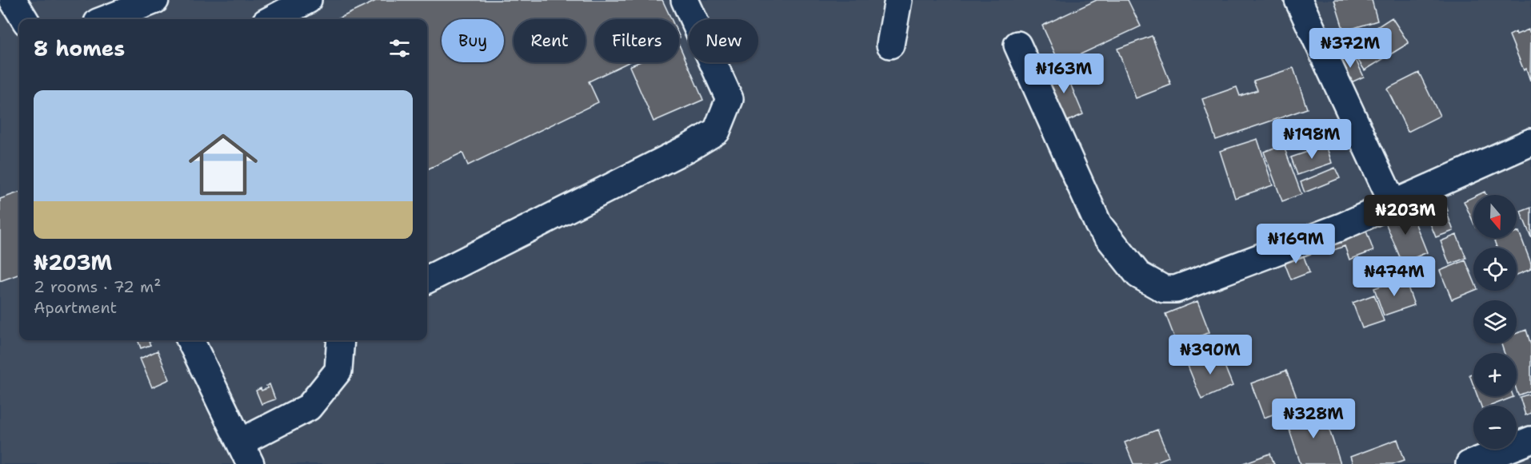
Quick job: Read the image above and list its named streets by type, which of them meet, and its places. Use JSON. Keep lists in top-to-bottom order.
{
  "north": "bottom",
  "page": {
    "chip": [
      "Buy",
      "Rent",
      "Filters",
      "New"
    ],
    "heading": "8 homes",
    "price": [
      "₦372M",
      "₦163M",
      "₦198M",
      "₦203M",
      "₦169M",
      "₦474M",
      "₦390M",
      "₦328M"
    ],
    "list": [
      {
        "name": "₦203M",
        "note": "2 rooms · 72 m² · Apartment"
      }
    ],
    "map_buttons": ["+", "−"]
  }
}
